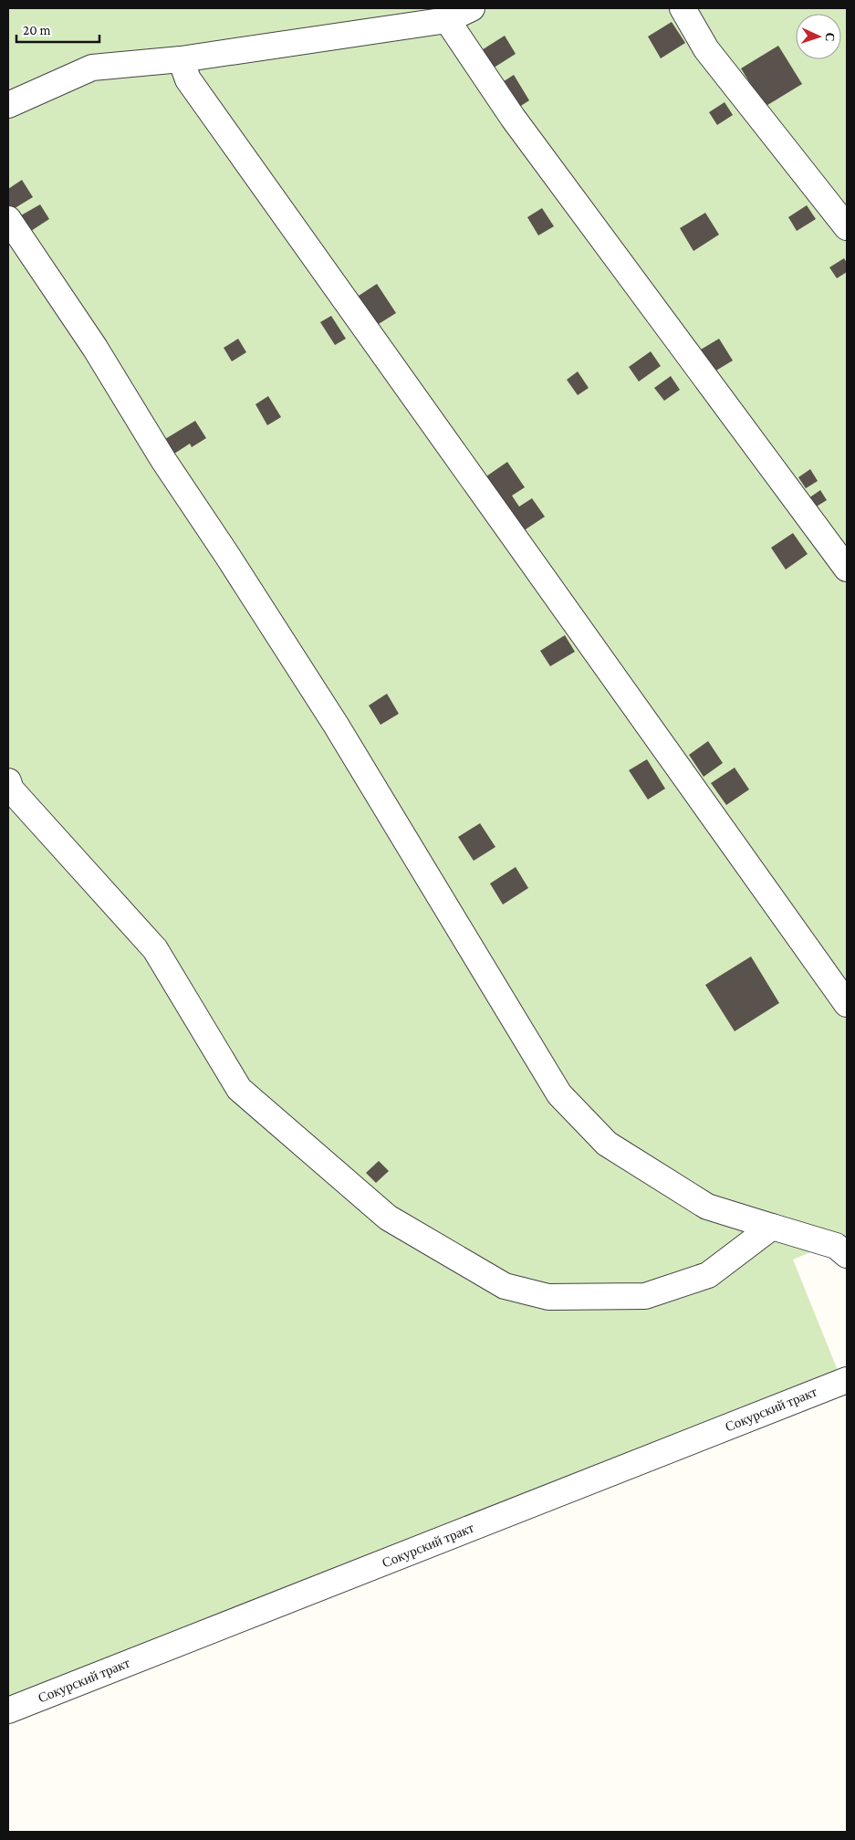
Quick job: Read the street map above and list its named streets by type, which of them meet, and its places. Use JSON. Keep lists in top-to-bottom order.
{
  "streets": {
    "street": ["Сокурский тракт"]
  },
  "scale_bar": "20 m",
  "north": "right"
}
